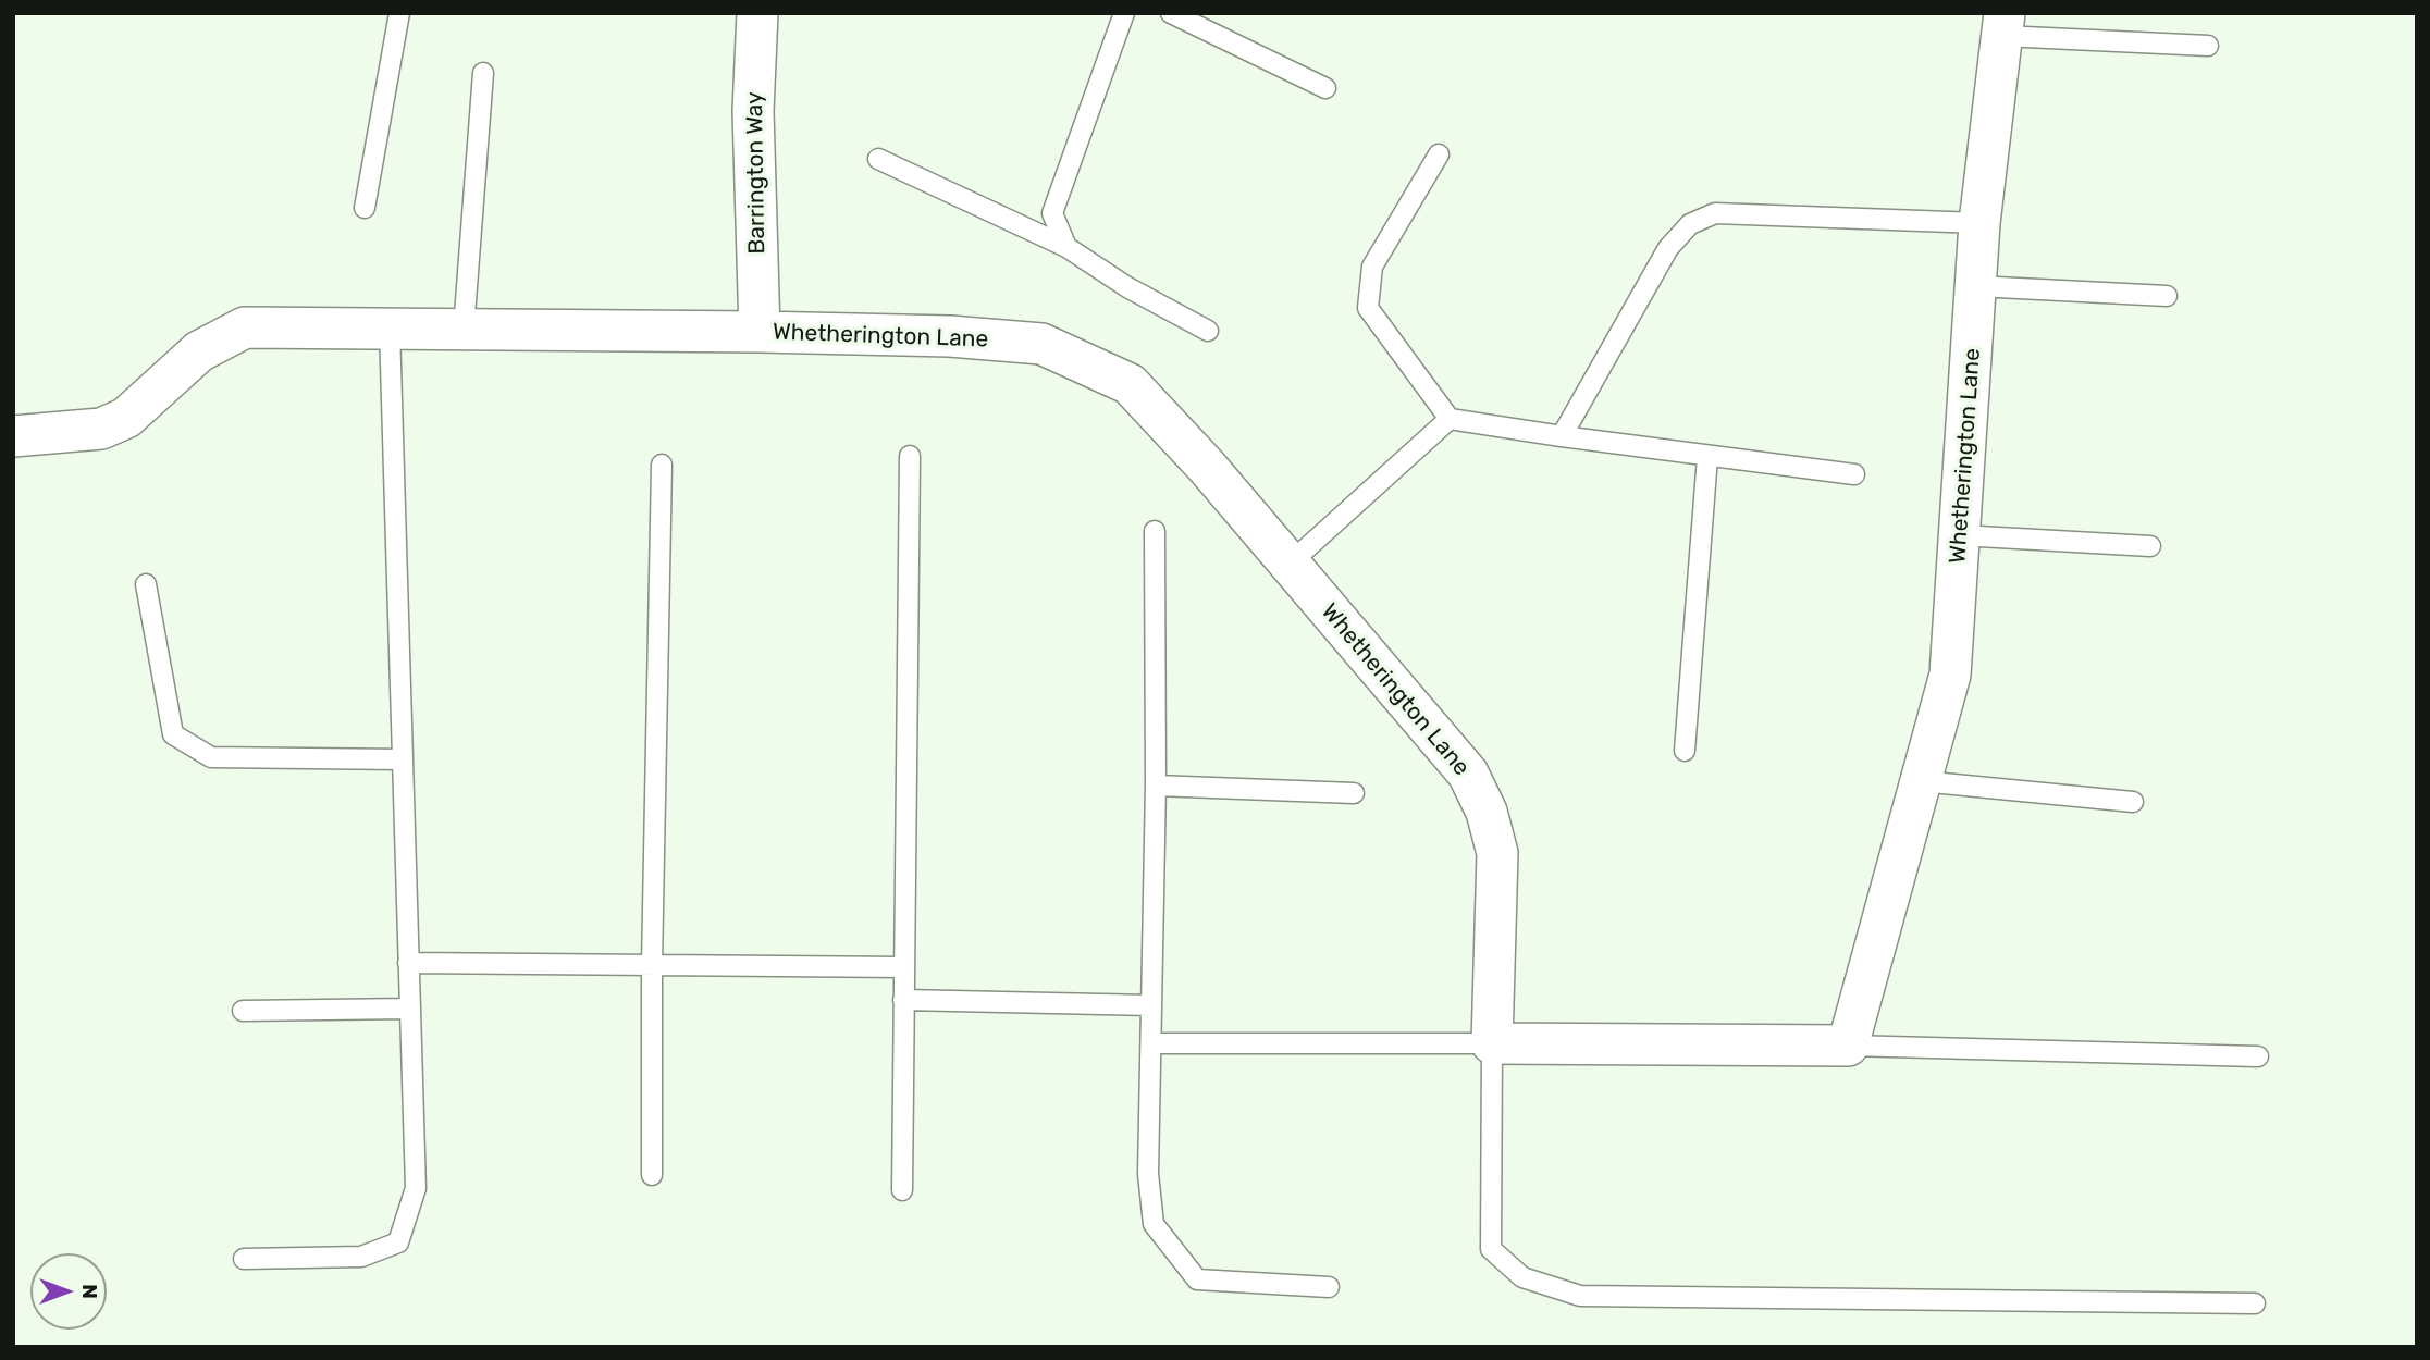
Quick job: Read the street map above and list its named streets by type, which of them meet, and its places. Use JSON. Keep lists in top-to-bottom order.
{
  "streets": {
    "street": ["Barrington Way", "Whetherington Lane"]
  },
  "crossings": [
    ["Barrington Way", "Whetherington Lane"]
  ],
  "north": "right"
}
